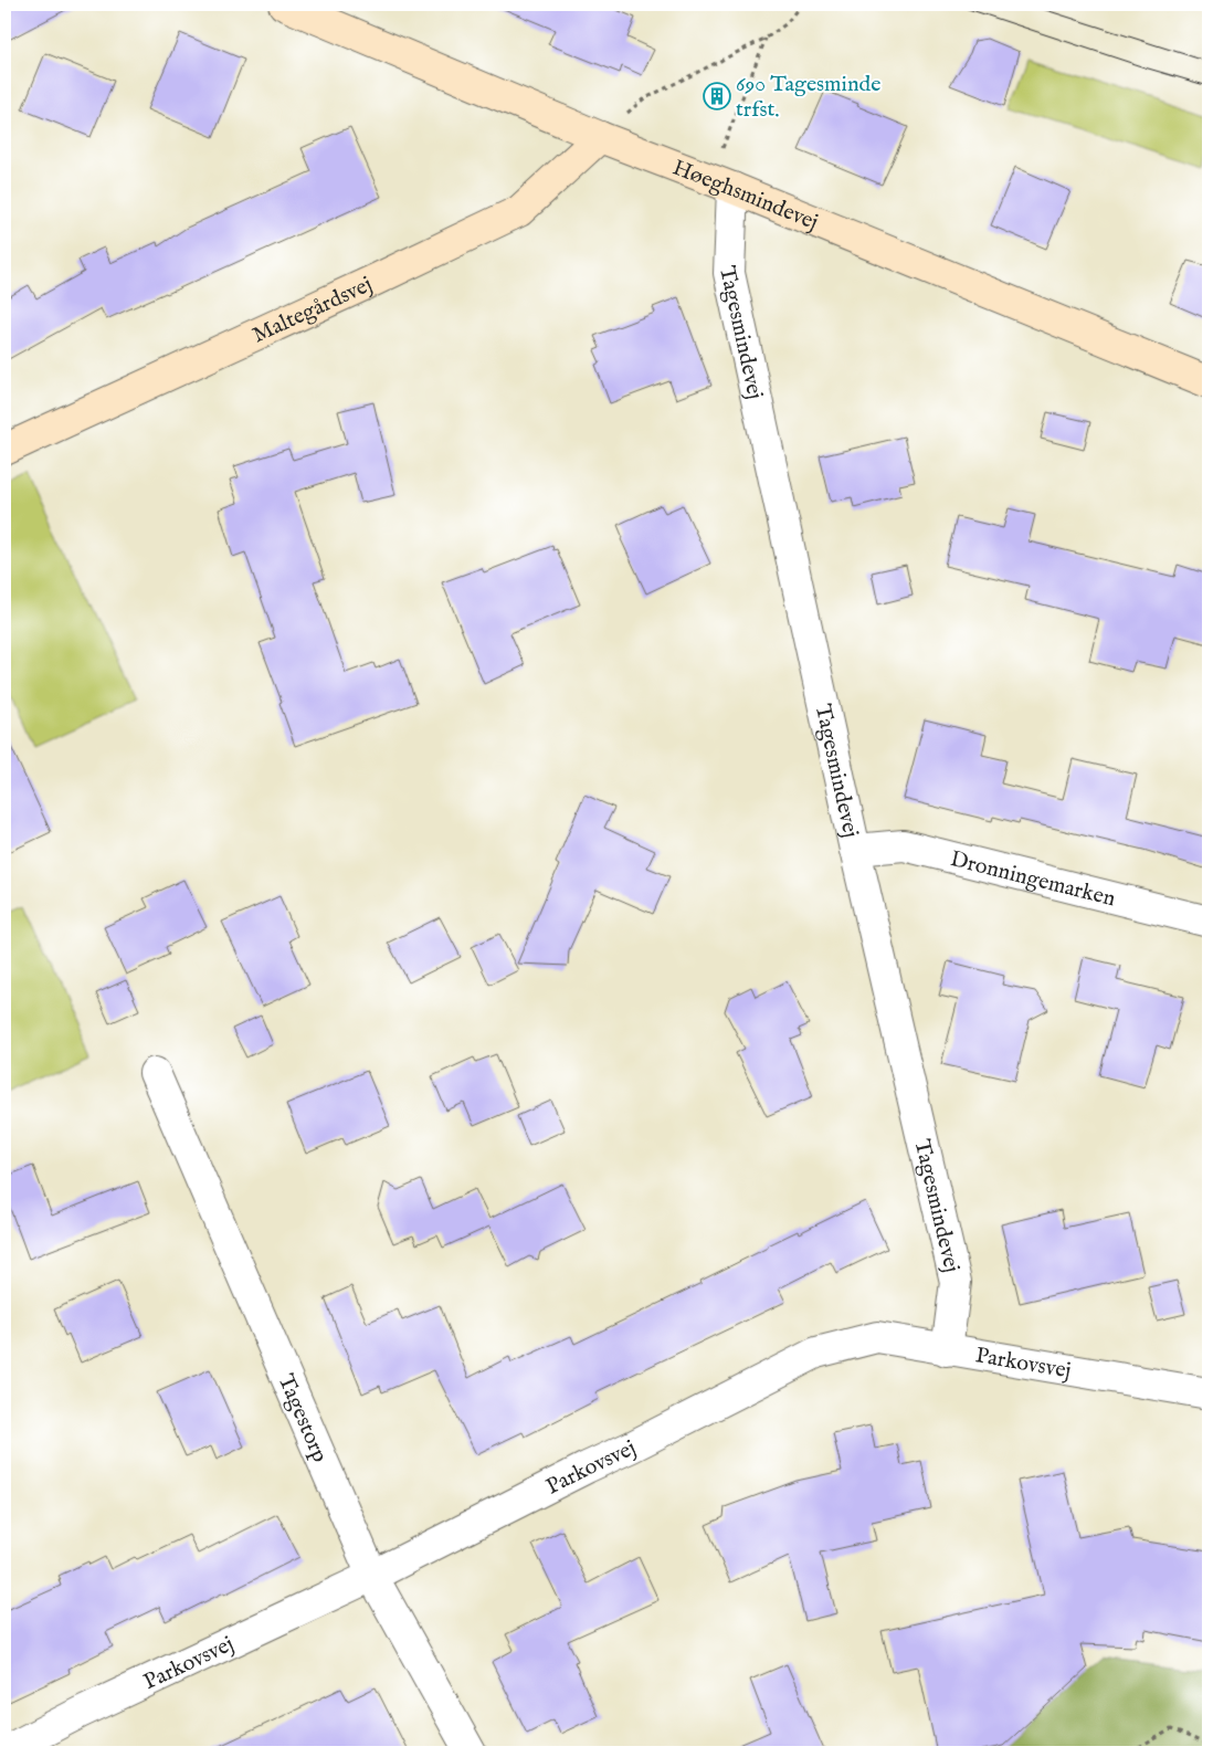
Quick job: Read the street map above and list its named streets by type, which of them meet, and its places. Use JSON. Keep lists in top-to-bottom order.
{
  "streets": {
    "street": [
      "Høeghsmindevej",
      "Maltegårdsvej",
      "Tagesmindevej",
      "Dronningemarken",
      "Parkovsvej",
      "Tagestorp"
    ]
  },
  "crossings": [
    ["Høeghsmindevej", "Maltegårdsvej"],
    ["Høeghsmindevej", "Tagesmindevej"],
    ["Tagesmindevej", "Dronningemarken"],
    ["Tagesmindevej", "Parkovsvej"],
    ["Parkovsvej", "Tagestorp"]
  ],
  "places": {
    "building": ["690 Tagesminde trfst."]
  }
}
